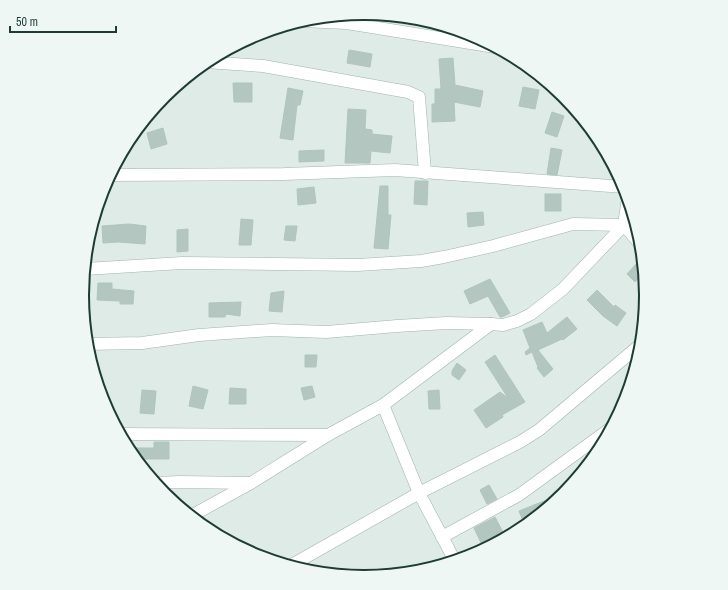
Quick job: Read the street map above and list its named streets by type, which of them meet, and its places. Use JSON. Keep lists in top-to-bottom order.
{
  "scale_bar": "50 m"
}
